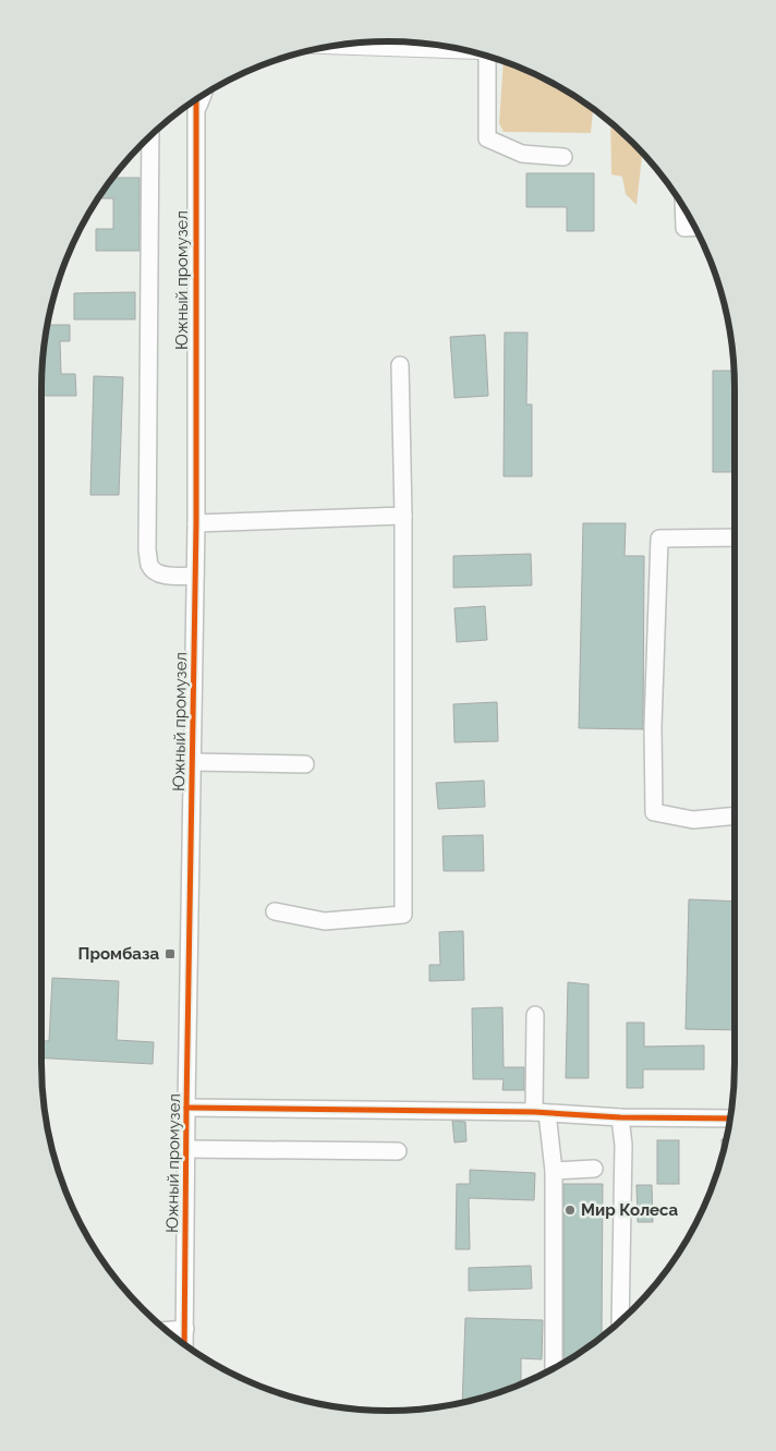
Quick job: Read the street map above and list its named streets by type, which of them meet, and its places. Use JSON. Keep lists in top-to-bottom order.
{
  "streets": {
    "street": ["Южный промузел"]
  },
  "places": {
    "transit": ["Промбаза"],
    "other": ["Мир Колеса"]
  }
}
